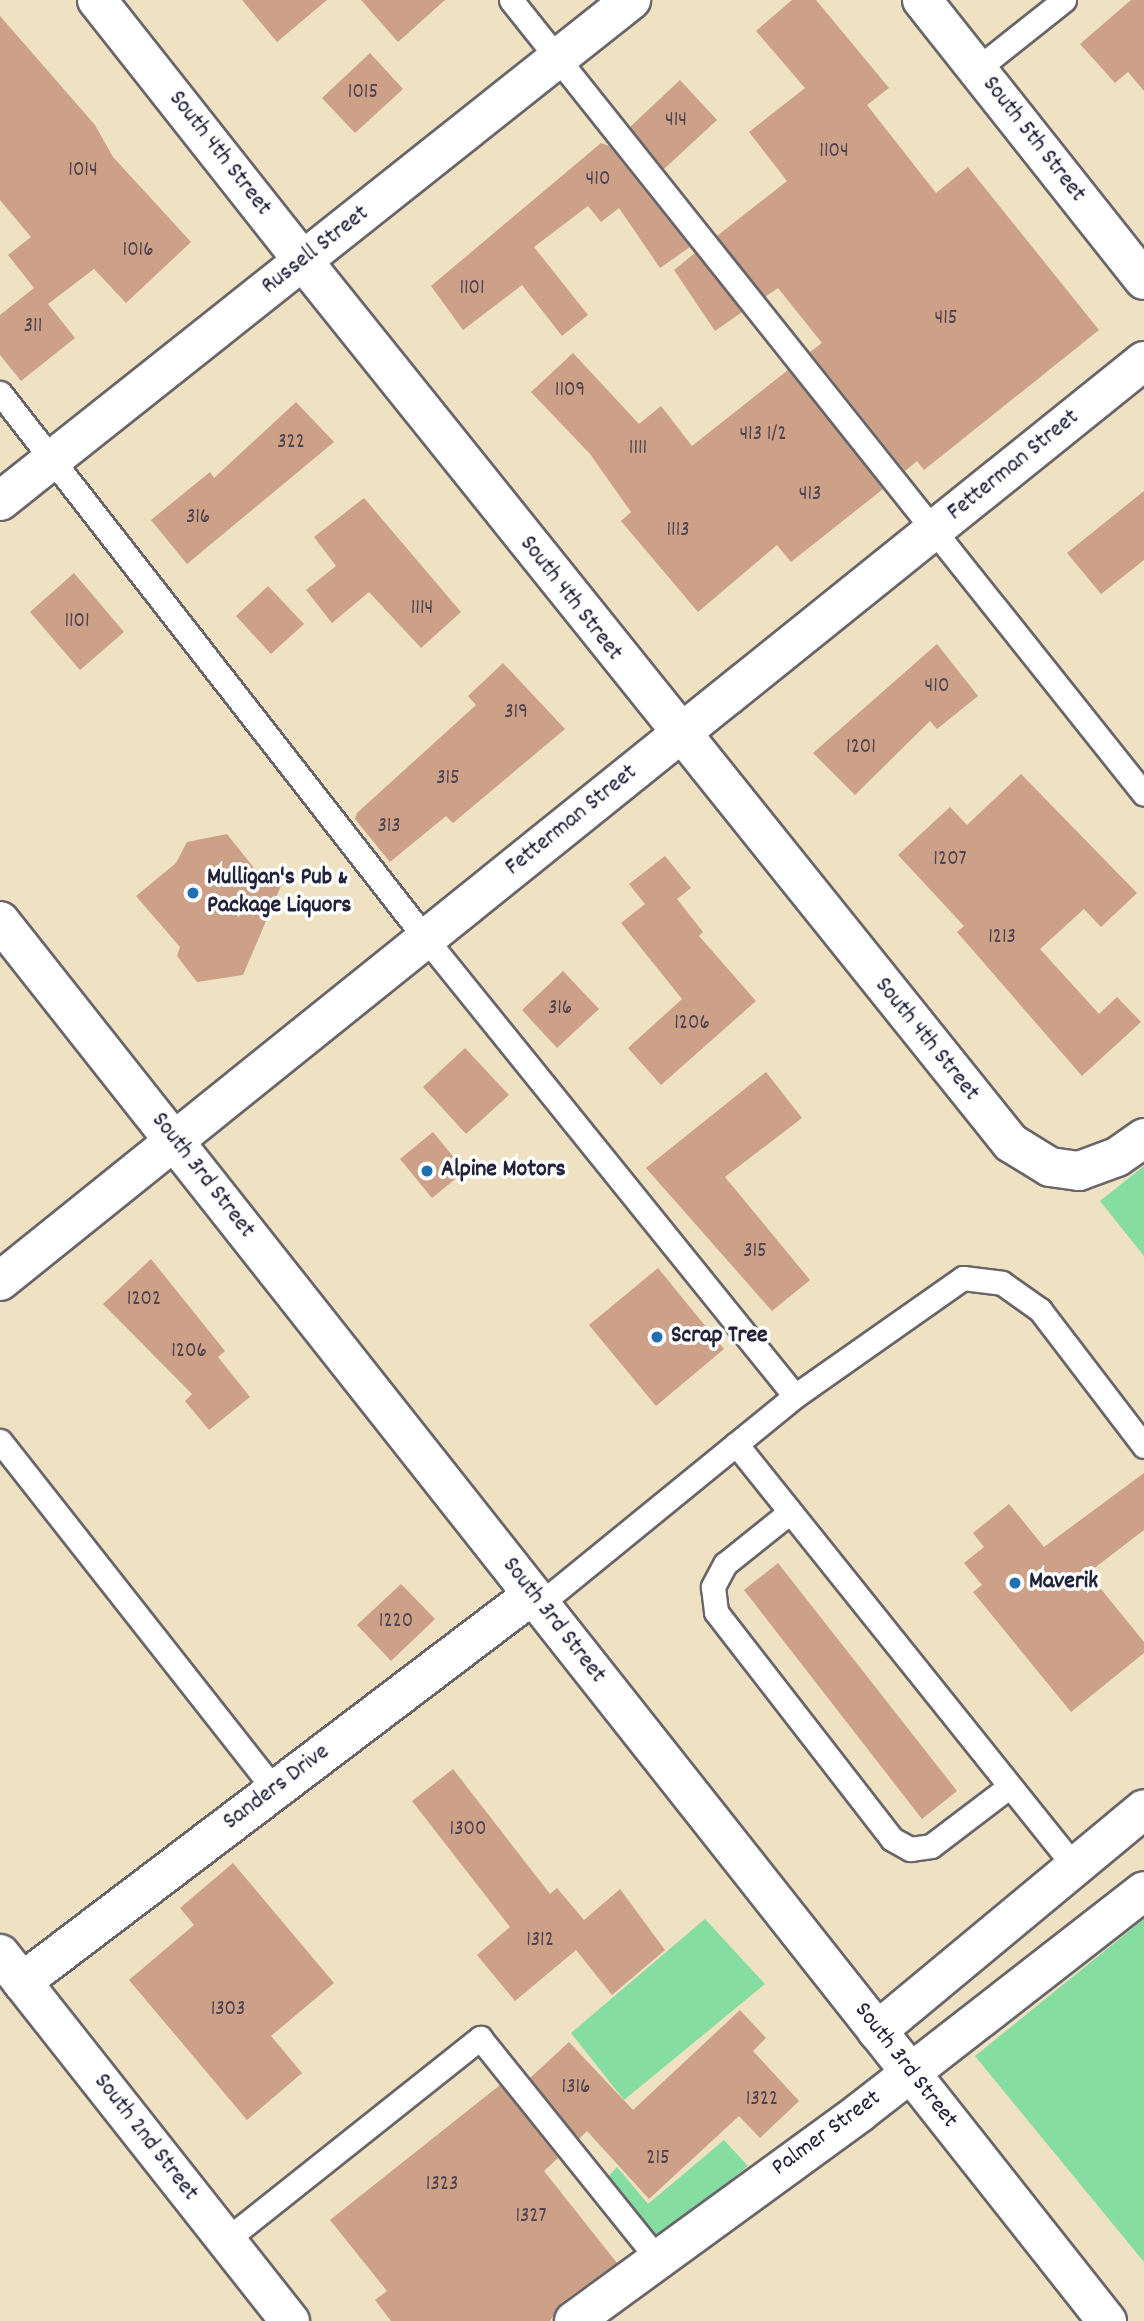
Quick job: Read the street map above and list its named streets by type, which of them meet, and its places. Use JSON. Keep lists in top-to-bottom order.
{
  "streets": {
    "street": [
      "South 5th Street",
      "South 4th Street",
      "Russell Street",
      "Fetterman Street",
      "South 3rd Street",
      "Sanders Drive",
      "Palmer Street",
      "South 2nd Street"
    ]
  },
  "crossings": [
    ["South 4th Street", "Russell Street"],
    ["South 4th Street", "Fetterman Street"],
    ["Fetterman Street", "South 3rd Street"],
    ["South 3rd Street", "Sanders Drive"],
    ["South 3rd Street", "Palmer Street"],
    ["Sanders Drive", "South 2nd Street"]
  ],
  "places": [
    "Mulligan's Pub & Package Liquors",
    "Alpine Motors",
    "Scrap Tree",
    "Maverik"
  ],
  "house_numbers": [
    "1015",
    "414",
    "1104",
    "1014",
    "410",
    "1016",
    "1101",
    "415",
    "311",
    "1109",
    "413 1/2",
    "322",
    "1111",
    "413",
    "316",
    "1113",
    "1114",
    "1101",
    "410",
    "319",
    "1201",
    "315",
    "313",
    "1207",
    "1213",
    "316",
    "1206",
    "315",
    "1202",
    "1206",
    "1220",
    "1300",
    "1312",
    "1303",
    "1316",
    "1322",
    "215",
    "1323",
    "1327"
  ]
}
